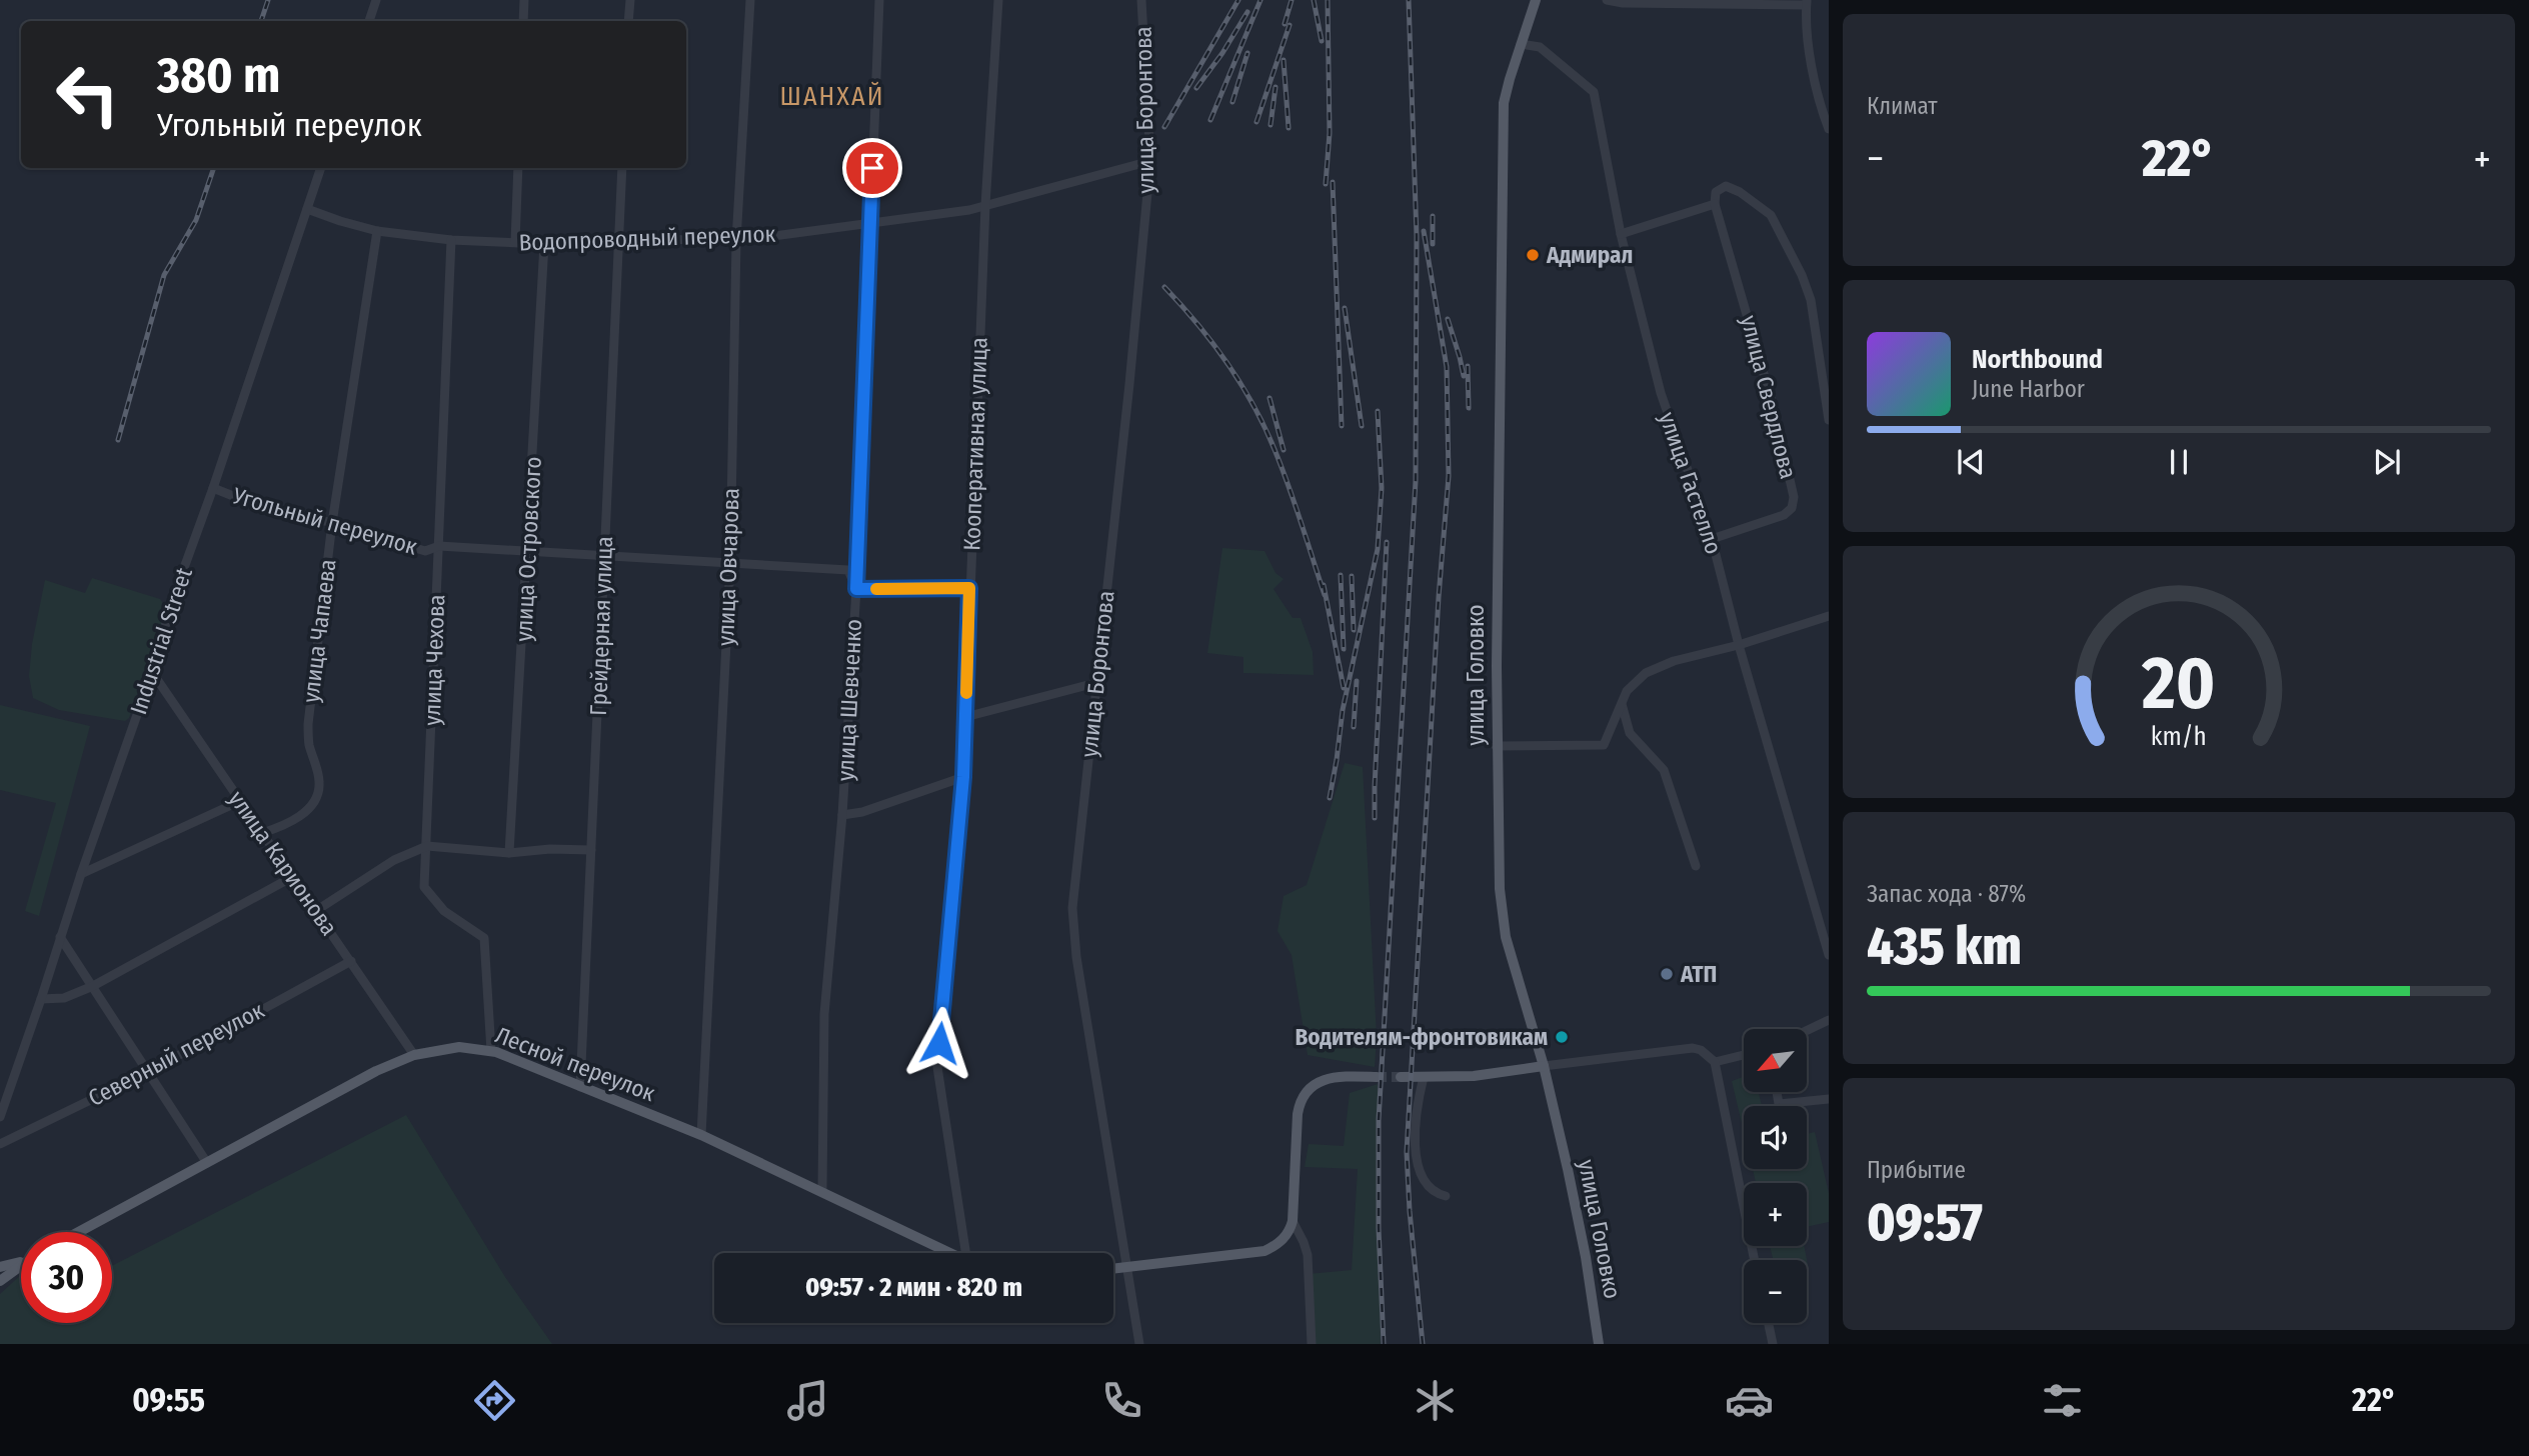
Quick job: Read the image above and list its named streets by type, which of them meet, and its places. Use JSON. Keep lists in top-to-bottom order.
{
  "streets": {
    "main road": ["улица Головко", "Лесной переулок"],
    "street": [
      "улица Боронтова",
      "Водопроводный переулок",
      "улица Свердлова",
      "Кооперативная улица",
      "улица Гастелло",
      "Угольный переулок",
      "улица Островского",
      "улица Овчарова",
      "Грейдерная улица",
      "улица Чапаева",
      "Industrial Street",
      "улица Чехова",
      "улица Шевченко",
      "улица Карионова",
      "Северный переулок"
    ]
  },
  "crossings": [
    ["улица Боронтова", "Водопроводный переулок"],
    ["Водопроводный переулок", "Кооперативная улица"],
    ["Водопроводный переулок", "улица Островского"],
    ["Водопроводный переулок", "улица Овчарова"],
    ["Водопроводный переулок", "Грейдерная улица"],
    ["Водопроводный переулок", "улица Чапаева"],
    ["Водопроводный переулок", "Industrial Street"],
    ["Водопроводный переулок", "улица Чехова"],
    ["Водопроводный переулок", "улица Шевченко"],
    ["улица Свердлова", "улица Гастелло"],
    ["улица Гастелло", "улица Головко"],
    ["Угольный переулок", "улица Островского"],
    ["Угольный переулок", "улица Овчарова"],
    ["Угольный переулок", "Грейдерная улица"],
    ["Угольный переулок", "улица Чапаева"],
    ["Угольный переулок", "Industrial Street"],
    ["Угольный переулок", "улица Чехова"],
    ["Угольный переулок", "улица Шевченко"],
    ["улица Овчарова", "Лесной переулок"],
    ["Грейдерная улица", "Лесной переулок"],
    ["улица Чапаева", "улица Карионова"],
    ["Industrial Street", "улица Карионова"],
    ["улица Чехова", "Лесной переулок"],
    ["улица Шевченко", "Лесной переулок"],
    ["улица Карионова", "Северный переулок"],
    ["улица Карионова", "Лесной переулок"]
  ],
  "districts": ["ШАНХАЙ"],
  "places": ["Адмирал", "АТП", "Водителям-фронтовикам"],
  "north": "bottom left",
  "page": {
    "tile": [
      "Климат",
      ["Запас хода · 87%", "435 km"],
      ["Прибытие", "09:57"]
    ],
    "turn": ["380 m", "Угольный переулок"],
    "heat": ["−", "22°", "+"],
    "song": ["Northbound", "June Harbor"],
    "map_buttons": ["+", "−"],
    "limit": "30",
    "trip": "09:57 · 2 мин · 820 m",
    "tabs": ["09:55", "22°"],
    "gauge": ["20", "km/h"]
  }
}
